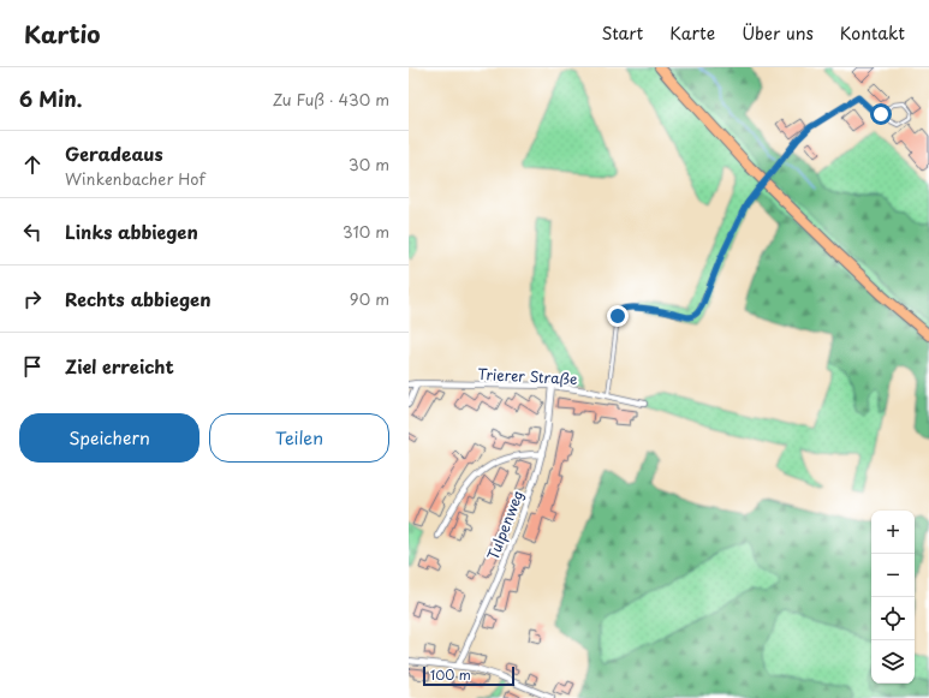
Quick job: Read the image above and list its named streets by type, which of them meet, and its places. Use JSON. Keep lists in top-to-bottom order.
{
  "streets": {
    "street": ["Trierer Straße", "Tulpenweg"]
  },
  "crossings": [
    ["Trierer Straße", "Tulpenweg"]
  ],
  "scale_bar": "100 m",
  "page": {
    "header": "Kartio",
    "nav": [
      "Start",
      "Karte",
      "Über uns",
      "Kontakt"
    ],
    "heading": ["6 Min.", "Zu Fuß · 430 m"],
    "list": [
      ["Geradeaus", "Winkenbacher Hof", "30 m"],
      ["Links abbiegen", "310 m"],
      ["Rechts abbiegen", "90 m"],
      "Ziel erreicht"
    ],
    "buttons": ["Speichern", "Teilen"],
    "map_buttons": ["+", "−"],
    "scale": "100 m"
  }
}
